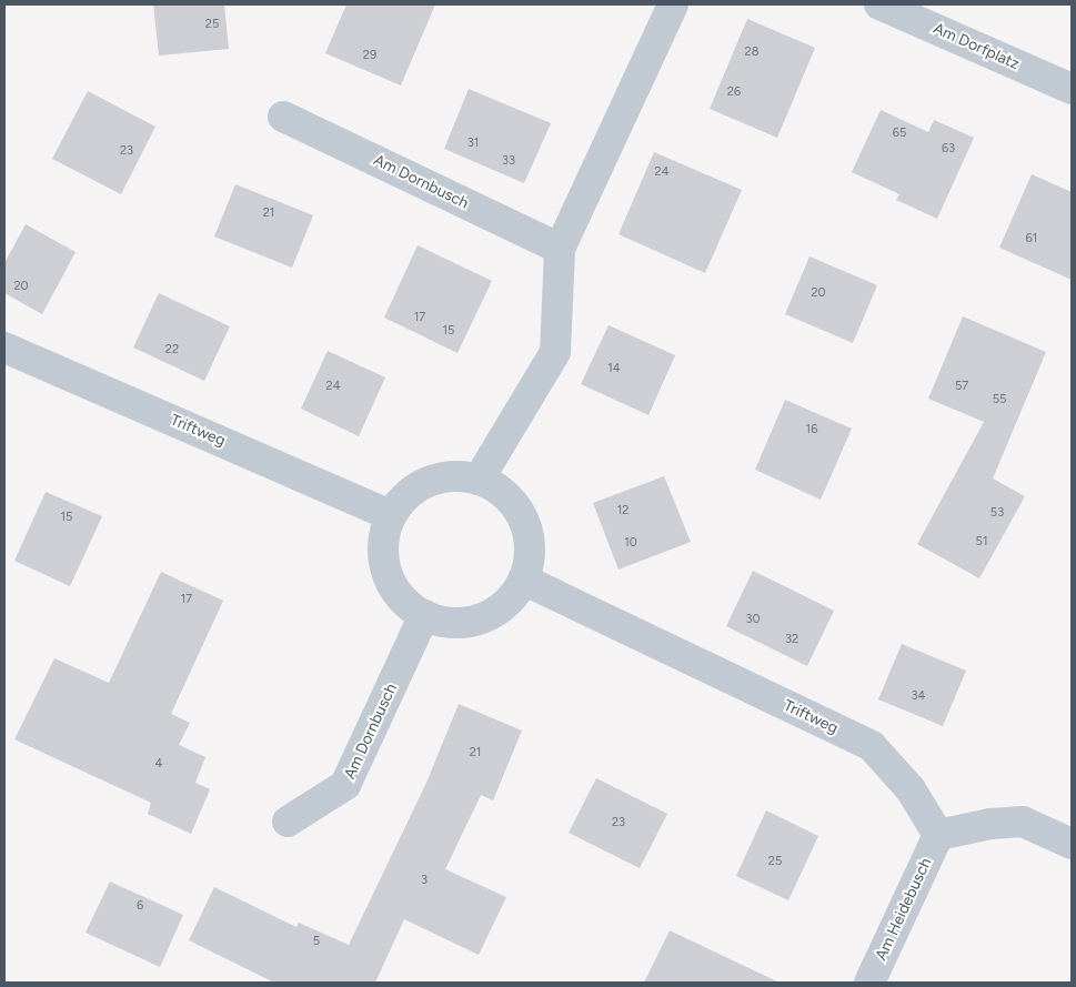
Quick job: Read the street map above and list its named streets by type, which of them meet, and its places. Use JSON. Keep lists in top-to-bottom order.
{
  "streets": {
    "street": [
      "Am Dorfplatz",
      "Am Dornbusch",
      "Triftweg",
      "Am Heidebusch"
    ]
  },
  "crossings": [
    ["Am Dornbusch", "Triftweg"],
    ["Triftweg", "Am Heidebusch"]
  ],
  "house_numbers": [
    "25",
    "28",
    "29",
    "26",
    "65",
    "31",
    "63",
    "23",
    "33",
    "24",
    "21",
    "61",
    "20",
    "20",
    "17",
    "15",
    "22",
    "14",
    "24",
    "57",
    "55",
    "16",
    "12",
    "53",
    "15",
    "51",
    "10",
    "17",
    "30",
    "32",
    "34",
    "21",
    "4",
    "23",
    "25",
    "3",
    "6",
    "5"
  ]
}
